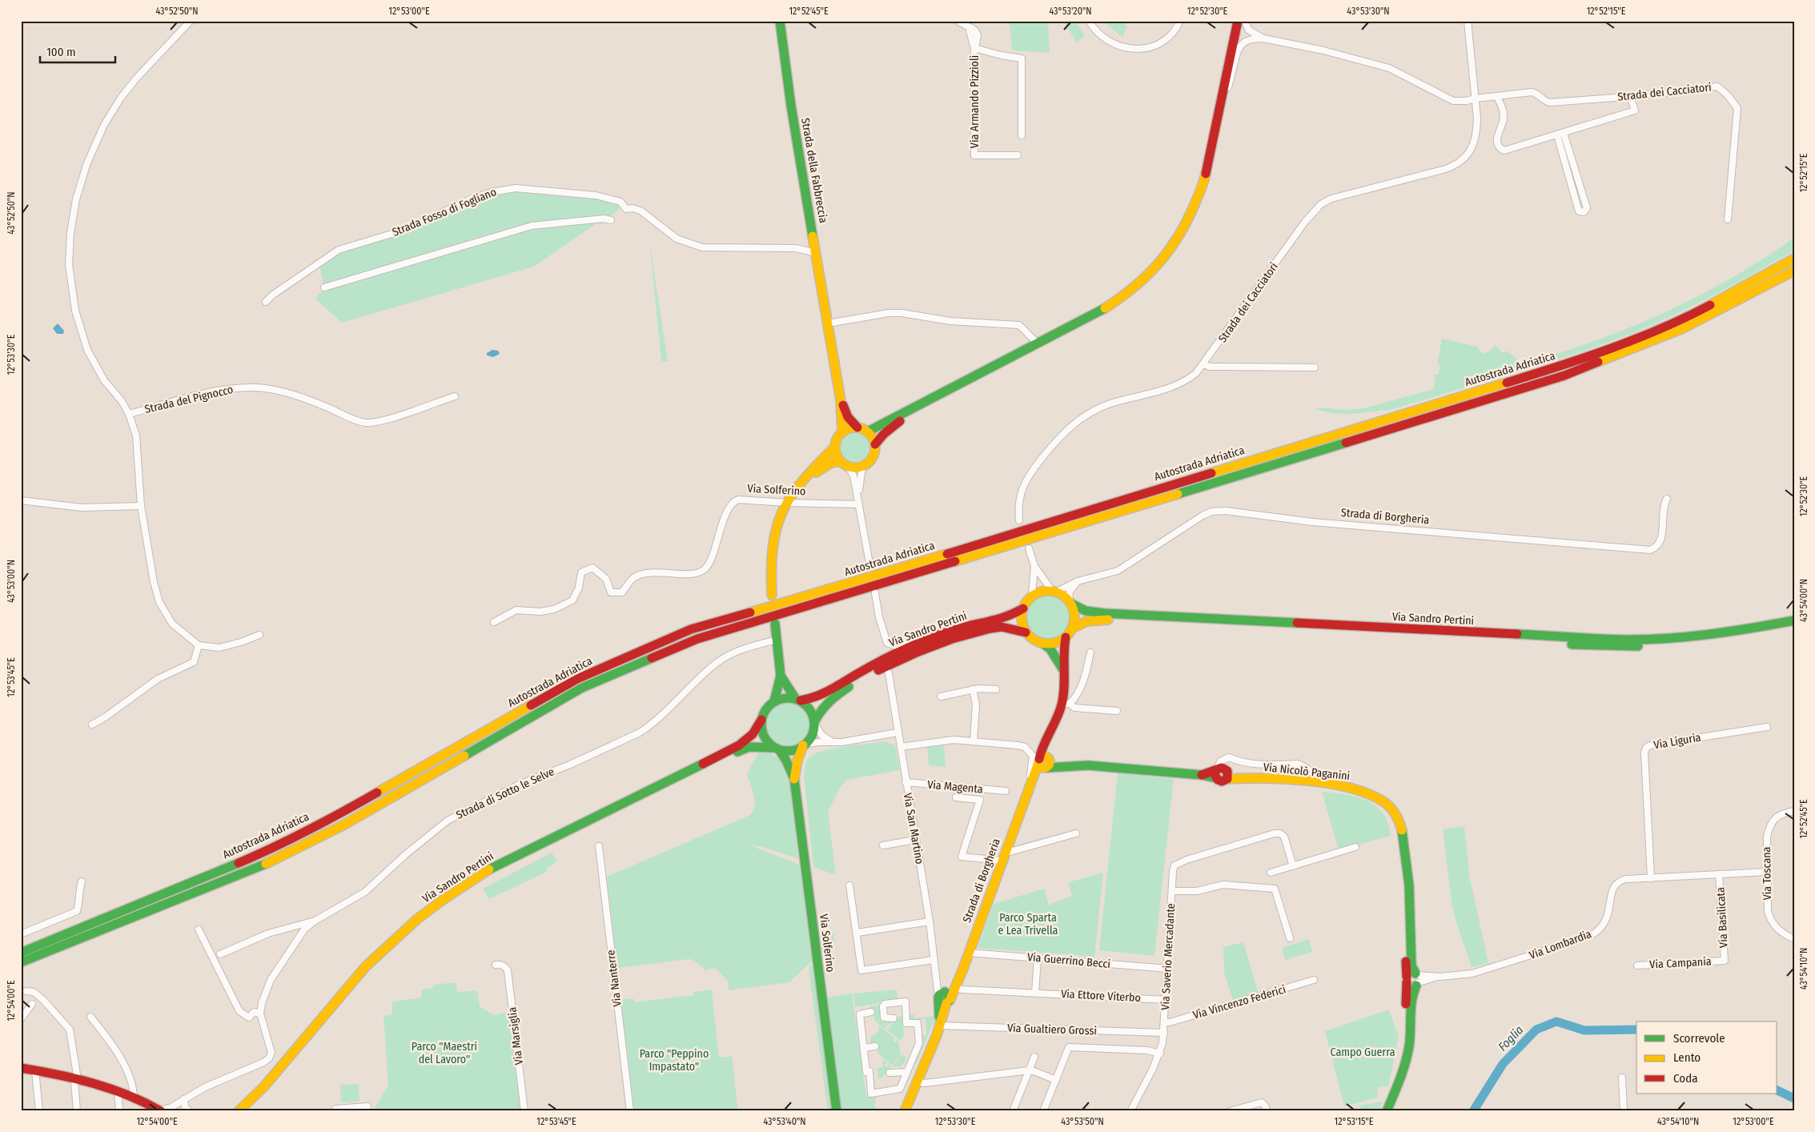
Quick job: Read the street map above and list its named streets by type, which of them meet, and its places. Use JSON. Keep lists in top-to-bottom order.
{
  "streets": {
    "main road": [
      "Strada della Fabbreccia",
      "Autostrada Adriatica",
      "Via Solferino",
      "Strada di Borgheria",
      "Via Sandro Pertini",
      "Via Nicolò Paganini"
    ],
    "street": [
      "Strada dei Cacciatori",
      "Via Armando Pizzioli",
      "Strada Fosso di Fogliano",
      "Strada del Pignocco",
      "Via Liguria",
      "Via Magenta",
      "Strada di Sotto le Selve",
      "Via San Martino",
      "Via Toscana",
      "Via Basilicata",
      "Via Lombardia",
      "Via Saverio Mercadante",
      "Via Guerrino Becci",
      "Via Campania",
      "Via Nanterre",
      "Via Ettore Viterbo",
      "Via Vincenzo Federici",
      "Via Gualtiero Grossi",
      "Via Marsiglia"
    ]
  },
  "crossings": [
    ["Strada della Fabbreccia", "Strada Fosso di Fogliano"],
    ["Via Solferino", "Via Sandro Pertini"],
    ["Strada di Borgheria", "Via Sandro Pertini"],
    ["Strada di Borgheria", "Via Nicolò Paganini"],
    ["Strada di Borgheria", "Via San Martino"],
    ["Strada di Borgheria", "Via Guerrino Becci"],
    ["Strada di Borgheria", "Via Ettore Viterbo"],
    ["Strada di Borgheria", "Via Gualtiero Grossi"],
    ["Via Liguria", "Via Lombardia"],
    ["Via Nicolò Paganini", "Via Lombardia"],
    ["Via Magenta", "Via San Martino"],
    ["Via Toscana", "Via Lombardia"],
    ["Via Basilicata", "Via Lombardia"],
    ["Via Basilicata", "Via Campania"],
    ["Via Saverio Mercadante", "Via Guerrino Becci"],
    ["Via Saverio Mercadante", "Via Ettore Viterbo"],
    ["Via Saverio Mercadante", "Via Vincenzo Federici"],
    ["Via Saverio Mercadante", "Via Gualtiero Grossi"]
  ],
  "water": ["Foglia"],
  "parks": [
    "Parco Sparta e Lea Trivella",
    "Parco \"Maestri del Lavoro\"",
    "Campo Guerra",
    "Parco \"Peppino Impastato\""
  ],
  "legend": ["Scorrevole", "Lento", "Coda"],
  "scale_bar": "100 m",
  "coordinates": [
    "43°52'50\"N",
    "12°53'00\"E",
    "12°52'45\"E",
    "43°53'20\"N",
    "12°52'30\"E",
    "43°53'30\"N",
    "12°52'15\"E",
    "12°53'30\"E",
    "43°53'00\"N",
    "43°54'00\"N",
    "12°53'45\"E",
    "43°54'10\"N",
    "12°54'00\"E",
    "43°53'40\"N",
    "43°53'50\"N",
    "12°53'15\"E"
  ]
}
